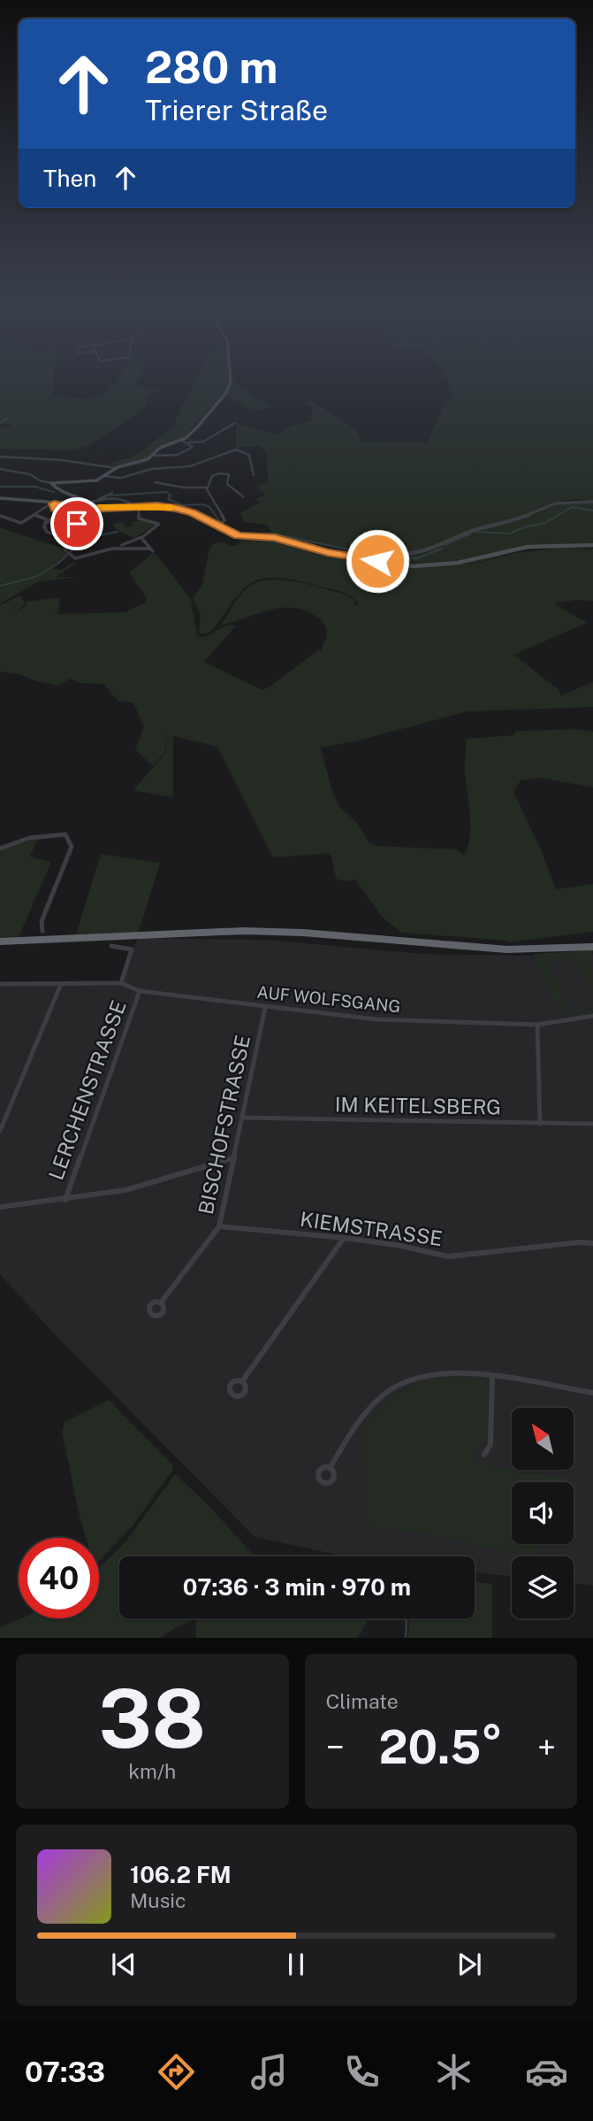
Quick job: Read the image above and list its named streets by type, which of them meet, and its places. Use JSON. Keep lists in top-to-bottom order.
{
  "streets": {
    "street": [
      "AUF WOLFSGANG",
      "LERCHENSTRASSE",
      "IM KEITELSBERG",
      "BISCHOFSTRASSE",
      "KIEMSTRASSE"
    ]
  },
  "crossings": [
    ["AUF WOLFSGANG", "LERCHENSTRASSE"],
    ["AUF WOLFSGANG", "BISCHOFSTRASSE"],
    ["IM KEITELSBERG", "BISCHOFSTRASSE"],
    ["BISCHOFSTRASSE", "KIEMSTRASSE"]
  ],
  "north": "top left",
  "page": {
    "turn": ["280 m", "Trierer Straße"],
    "then": "Then",
    "limit": "40",
    "trip": "07:36 · 3 min · 970 m",
    "tile": [
      ["38", "km/h"],
      "Climate"
    ],
    "heat": ["−", "20.5°", "+"],
    "song": ["106.2 FM", "Music"],
    "tabs": "07:33"
  }
}
